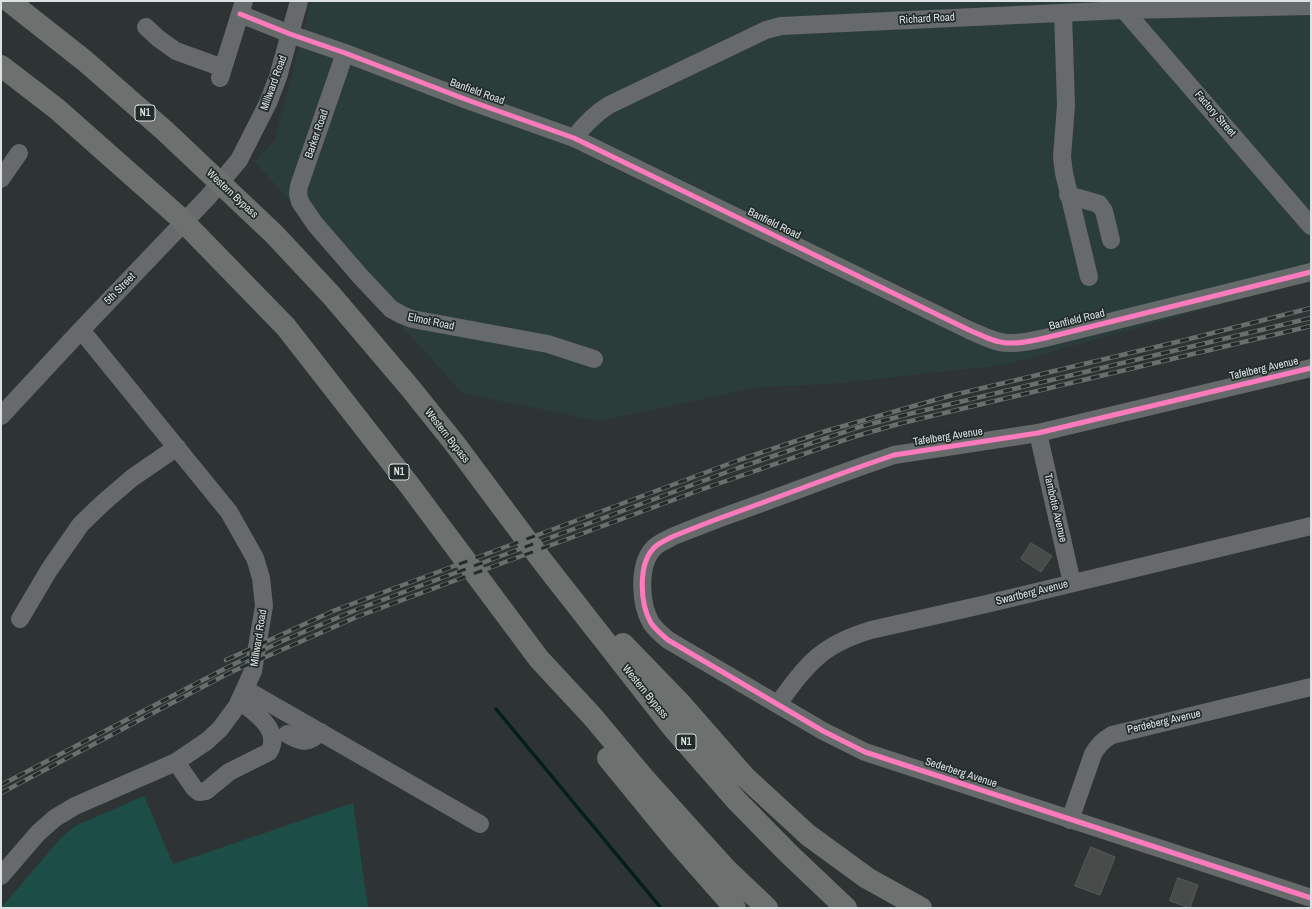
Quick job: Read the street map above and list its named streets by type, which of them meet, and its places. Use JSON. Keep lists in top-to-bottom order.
{
  "streets": {
    "highway": ["N1", "Western Bypass"],
    "street": [
      "Richard Road",
      "Millward Road",
      "Banfield Road",
      "Factory Street",
      "Barker Road",
      "5th Street",
      "Elmot Road",
      "Tafelberg Avenue",
      "Tambotie Avenue",
      "Swartberg Avenue",
      "Perdeberg Avenue",
      "Sederberg Avenue"
    ]
  },
  "crossings": [
    ["Richard Road", "Banfield Road"],
    ["Richard Road", "Factory Street"],
    ["Millward Road", "Banfield Road"],
    ["Millward Road", "5th Street"],
    ["Banfield Road", "Barker Road"],
    ["Barker Road", "Elmot Road"],
    ["Tafelberg Avenue", "Tambotie Avenue"],
    ["Tafelberg Avenue", "Sederberg Avenue"],
    ["Tambotie Avenue", "Swartberg Avenue"],
    ["Swartberg Avenue", "Sederberg Avenue"],
    ["Perdeberg Avenue", "Sederberg Avenue"]
  ]
}
